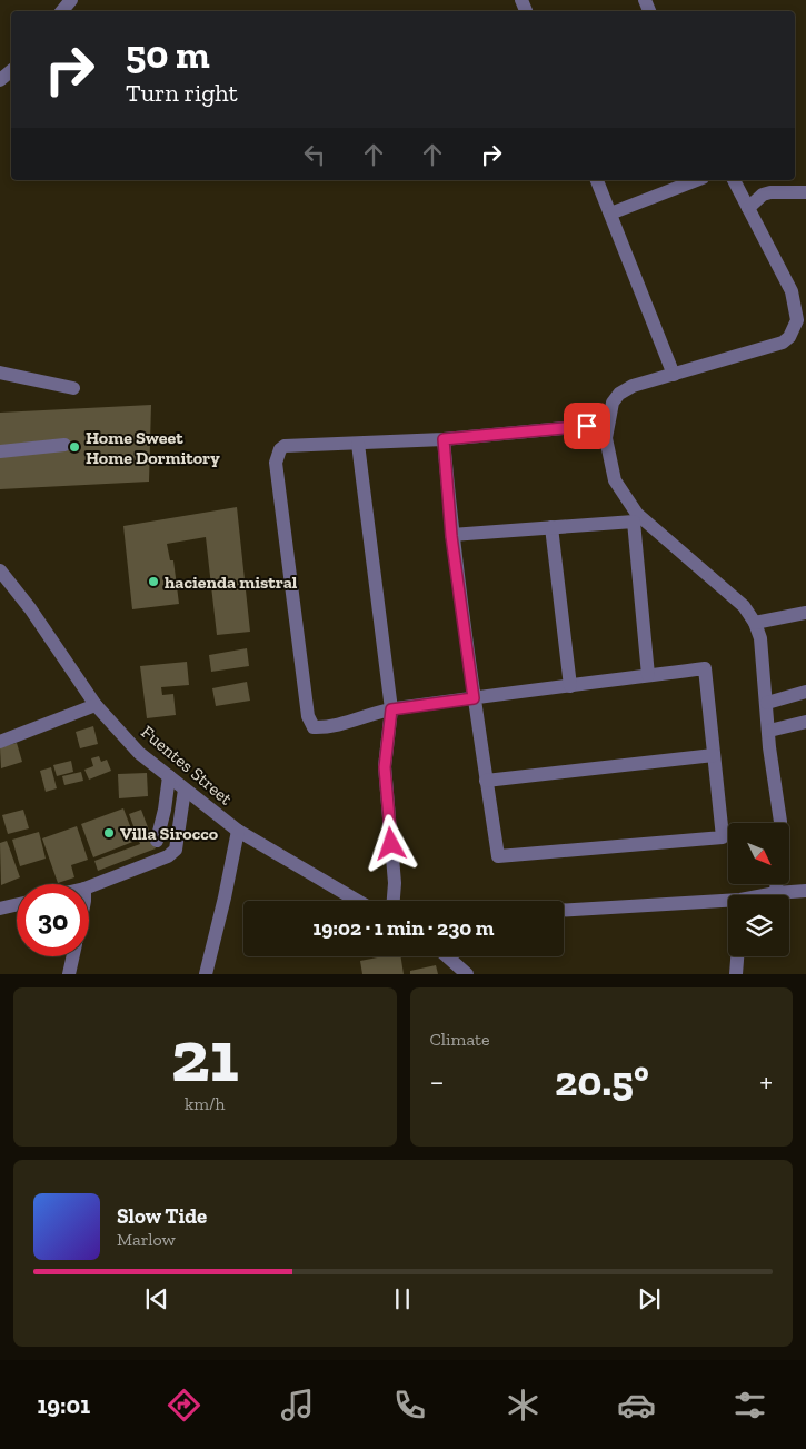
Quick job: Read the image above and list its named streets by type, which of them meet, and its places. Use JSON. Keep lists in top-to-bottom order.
{
  "streets": {
    "street": ["Fuentes Street"]
  },
  "places": ["Home Sweet Home Dormitory", "hacienda mistral", "Villa Sirocco"],
  "north": "bottom right",
  "page": {
    "turn": ["50 m", "Turn right"],
    "limit": "30",
    "trip": "19:02 · 1 min · 230 m",
    "tile": [
      ["21", "km/h"],
      "Climate"
    ],
    "heat": ["−", "20.5°", "+"],
    "song": ["Slow Tide", "Marlow"],
    "tabs": "19:01"
  }
}
